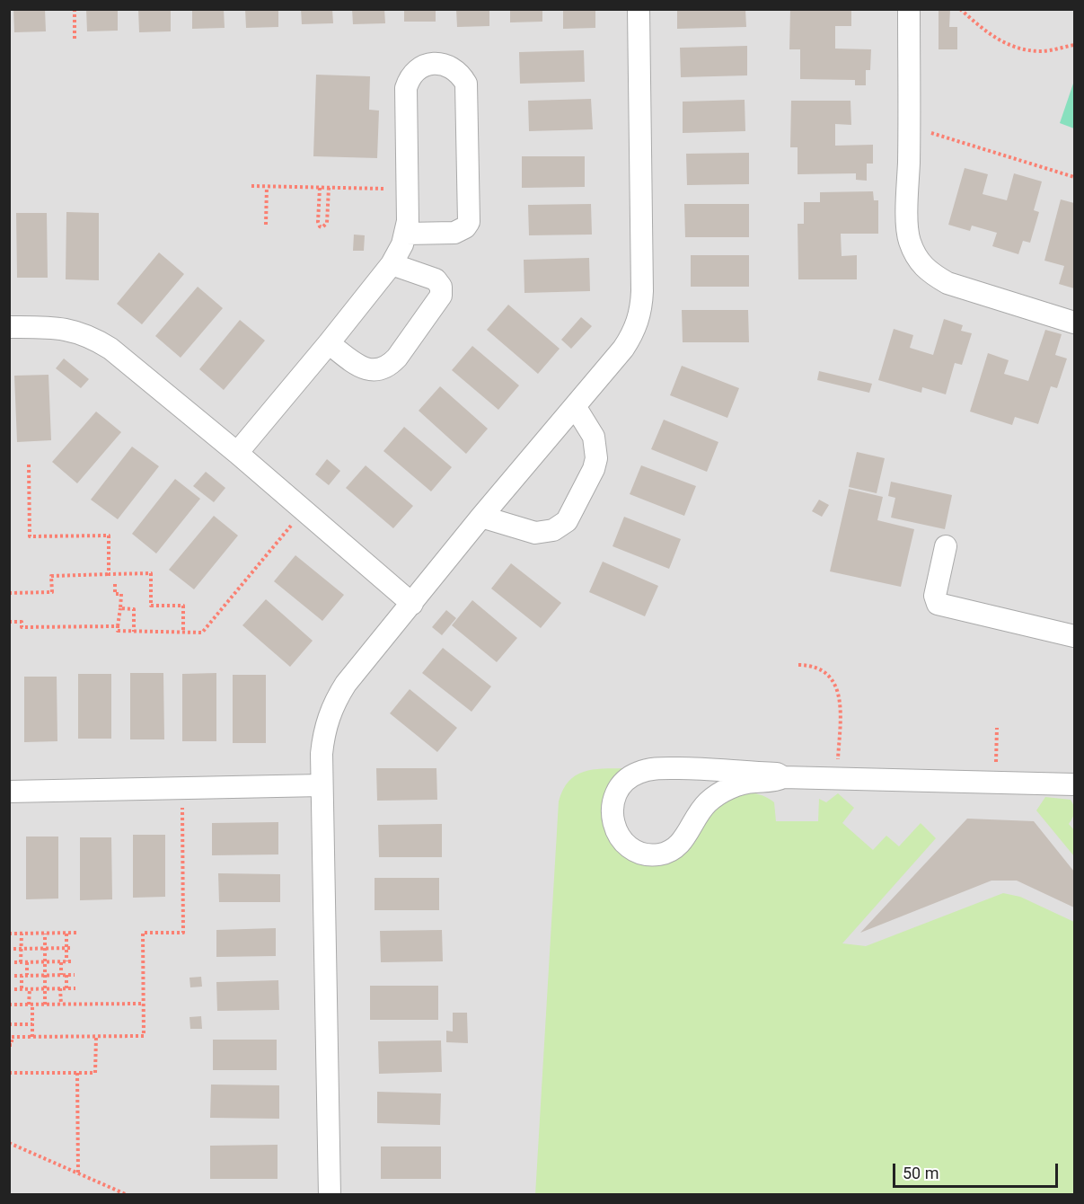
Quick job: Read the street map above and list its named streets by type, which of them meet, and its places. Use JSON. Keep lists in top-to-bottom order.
{
  "scale_bar": "50 m"
}
